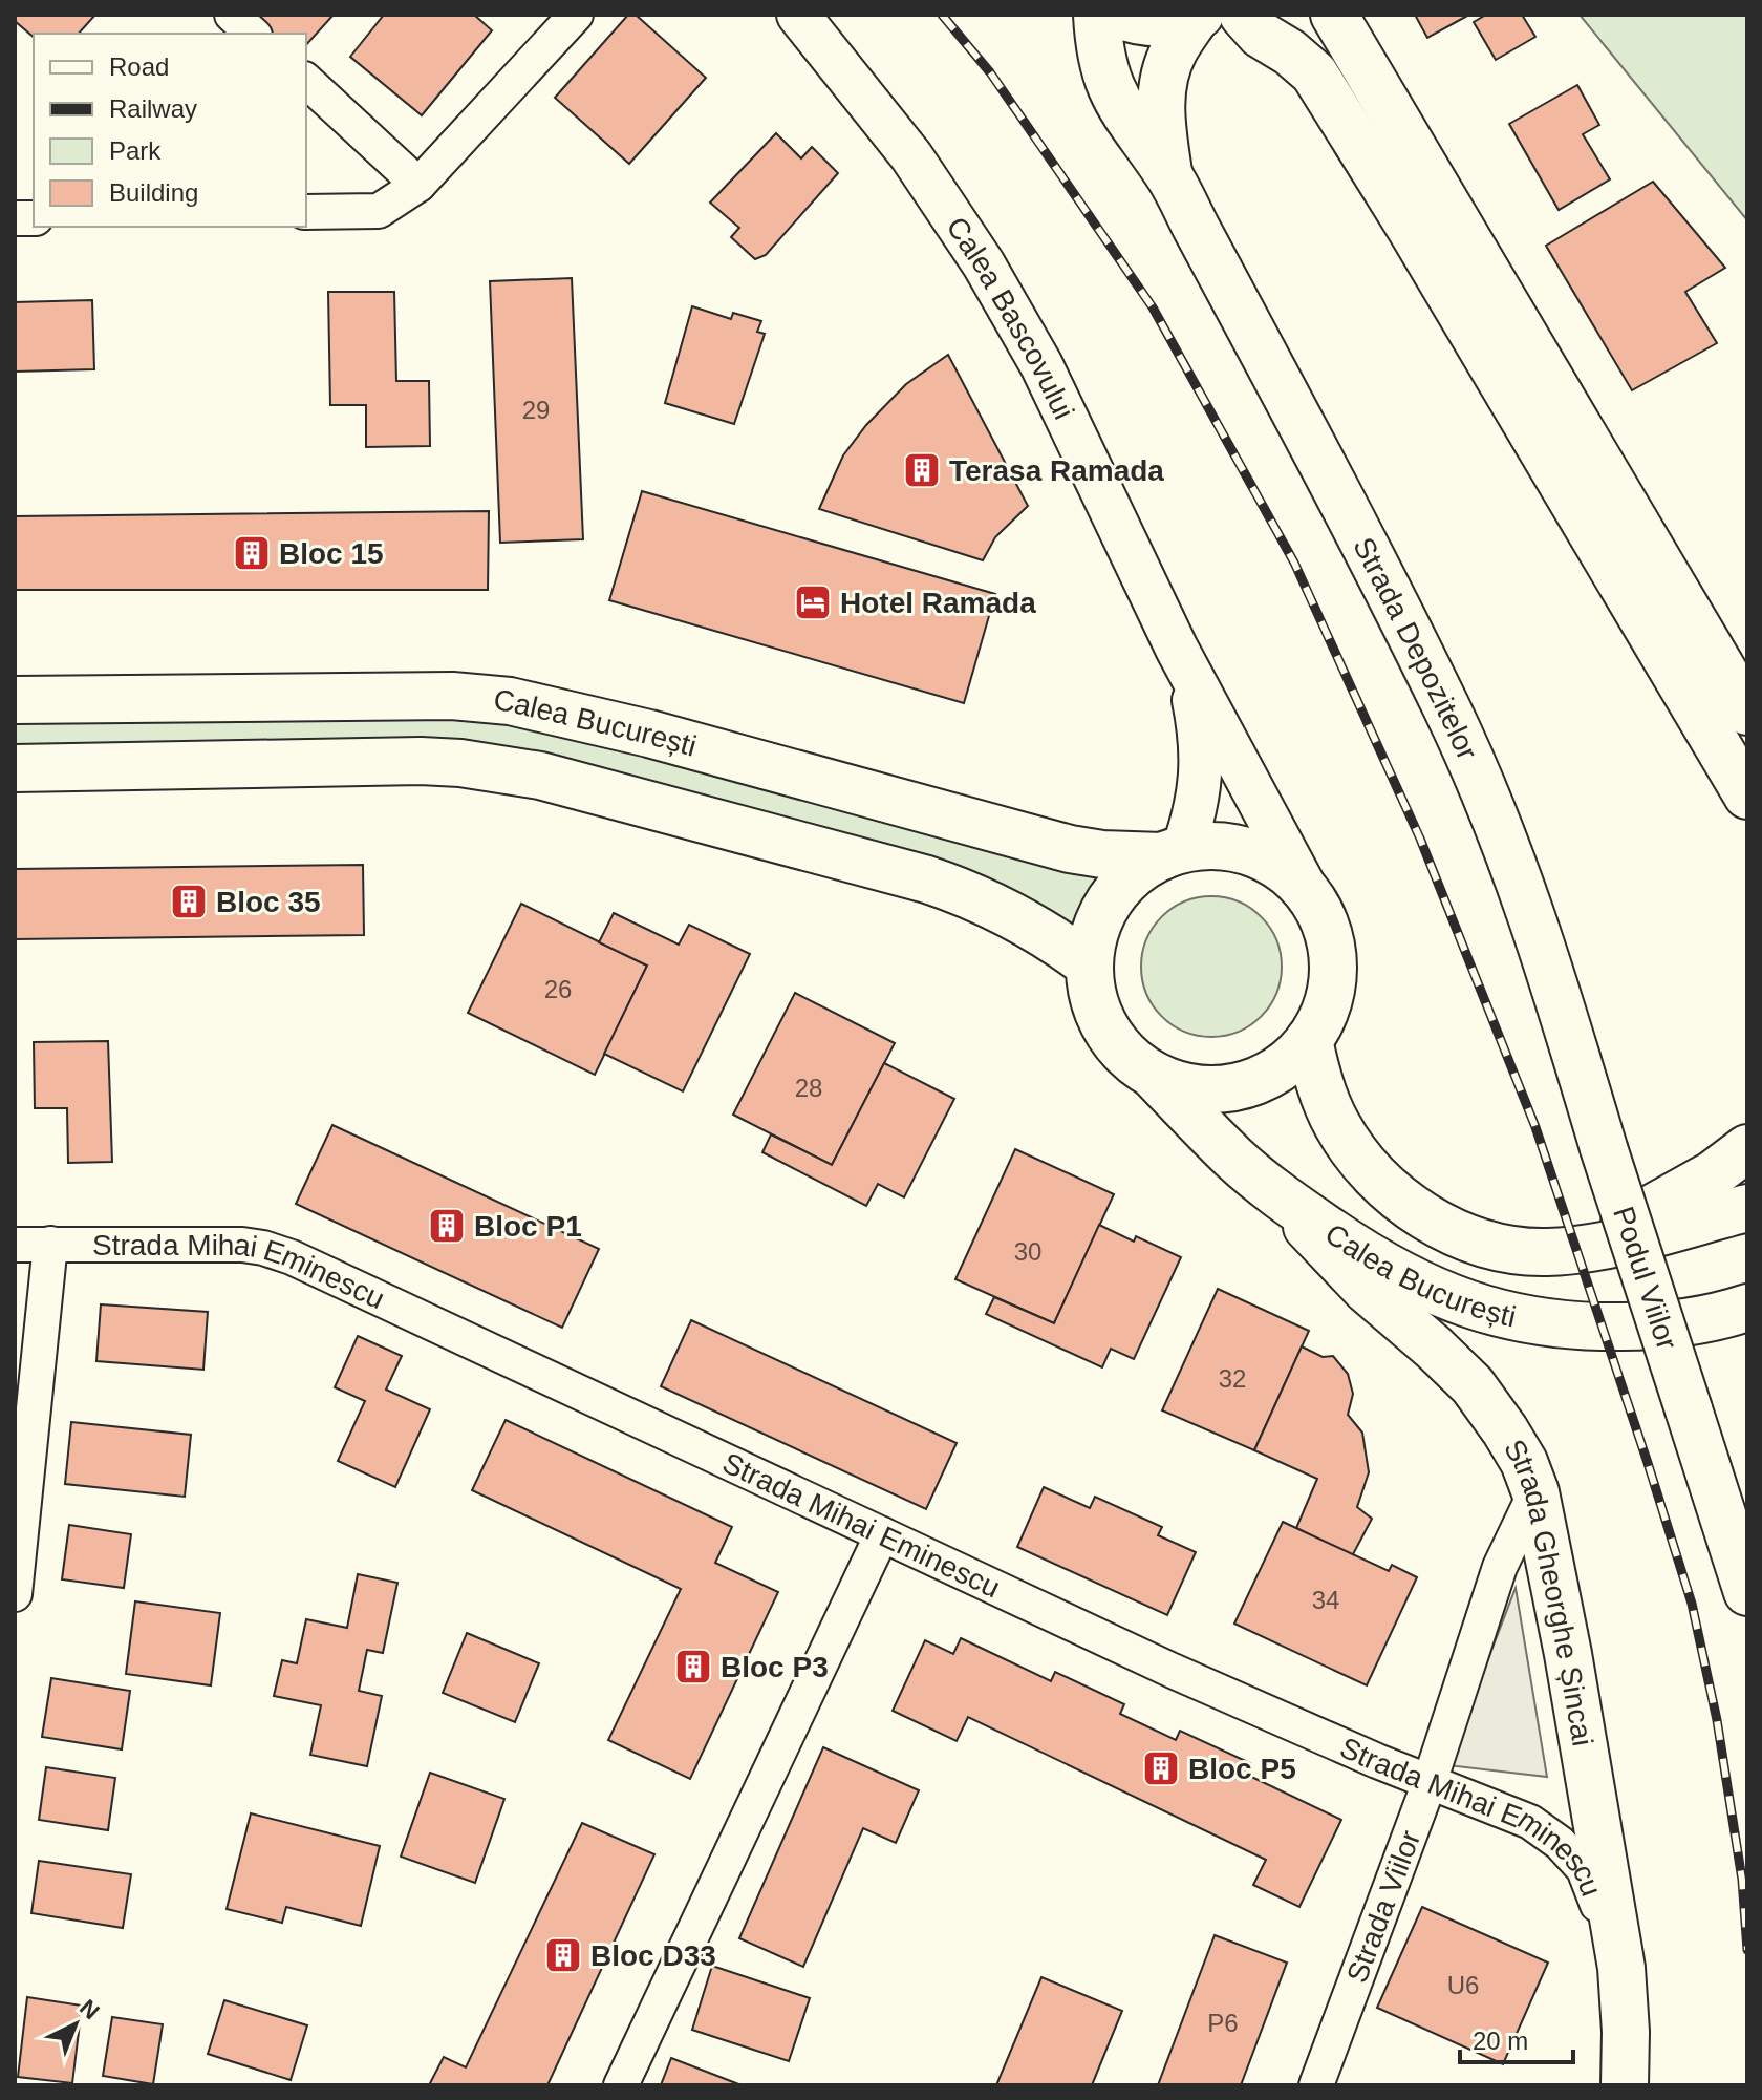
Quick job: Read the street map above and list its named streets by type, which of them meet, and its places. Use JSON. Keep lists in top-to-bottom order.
{
  "streets": {
    "main road": [
      "Strada Depozitelor",
      "Calea București",
      "Podul Viilor",
      "Strada Gheorghe Șincai"
    ],
    "street": ["Calea Bascovului", "Strada Mihai Eminescu", "Strada Viilor"]
  },
  "crossings": [
    ["Calea Bascovului", "Calea București"],
    ["Strada Depozitelor", "Podul Viilor"],
    ["Calea București", "Strada Gheorghe Șincai"],
    ["Strada Mihai Eminescu", "Strada Gheorghe Șincai"],
    ["Strada Mihai Eminescu", "Strada Viilor"],
    ["Strada Gheorghe Șincai", "Strada Viilor"]
  ],
  "places": {
    "building": [
      "Terasa Ramada",
      "Bloc 15",
      "Bloc 35",
      "Bloc P1",
      "Bloc P3",
      "Bloc P5",
      "Bloc D33"
    ],
    "hotel": ["Hotel Ramada"]
  },
  "house_numbers": [
    "29",
    "26",
    "28",
    "30",
    "32",
    "34",
    "U6",
    "P6"
  ],
  "legend": [
    "Road",
    "Railway",
    "Park",
    "Building"
  ],
  "scale_bar": "20 m",
  "north": "top right"
}
